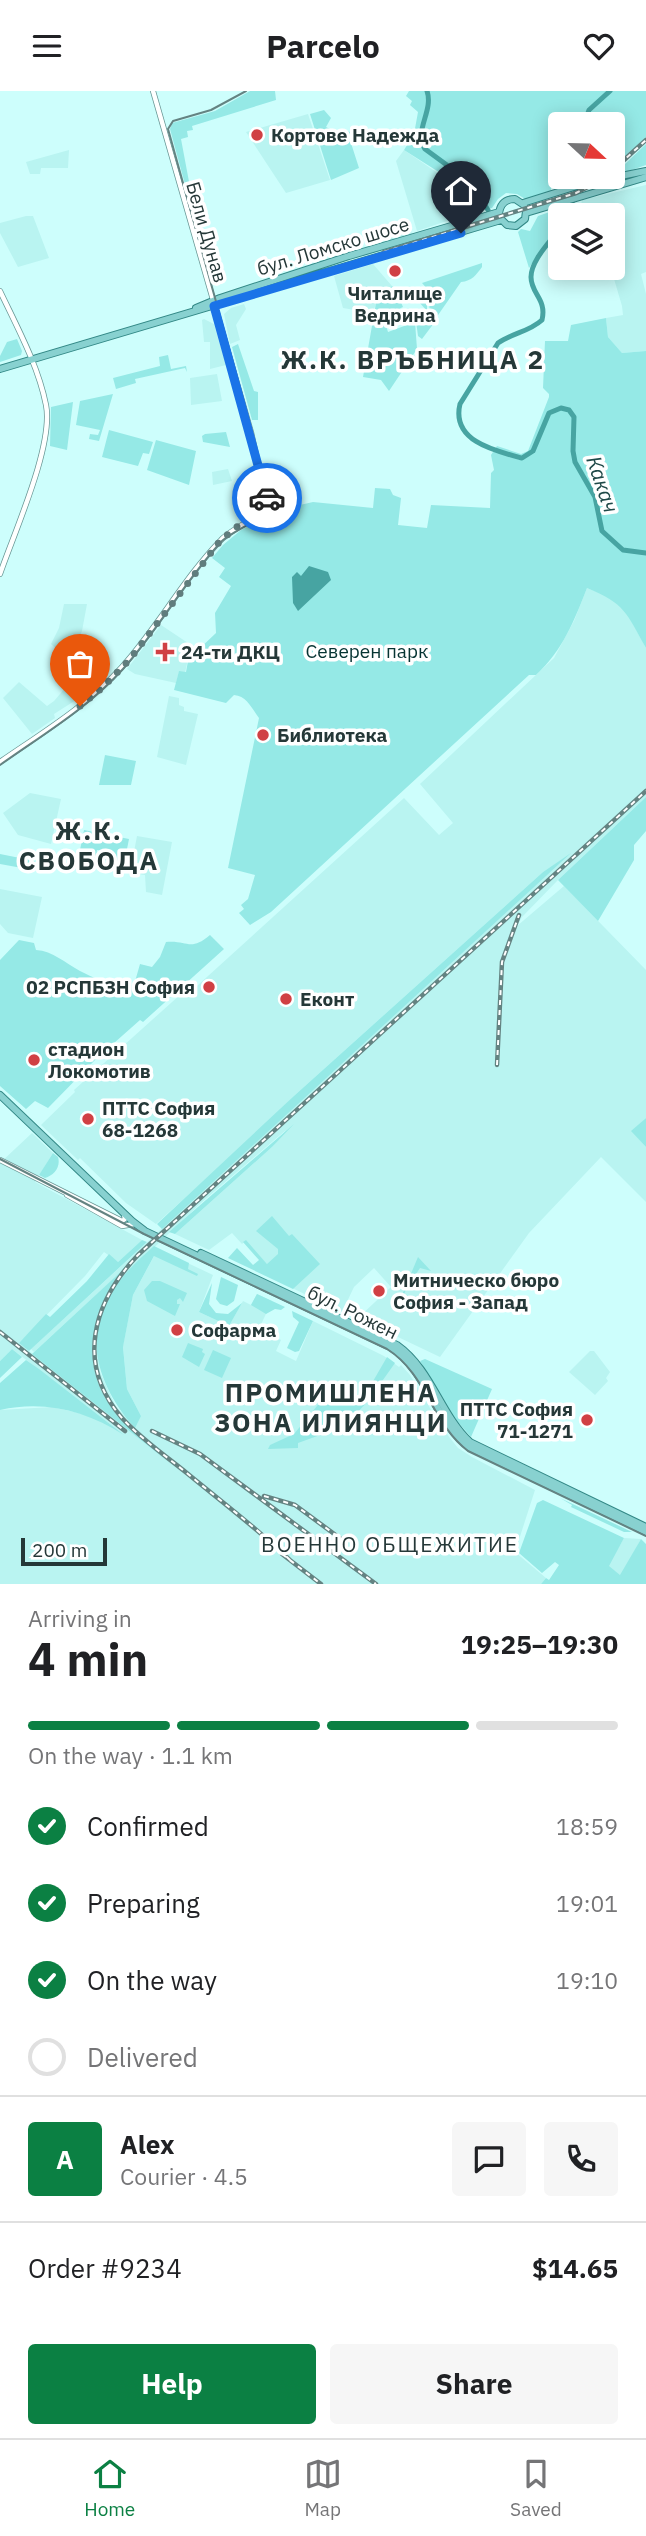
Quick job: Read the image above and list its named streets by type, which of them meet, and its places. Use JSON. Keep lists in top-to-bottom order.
{
  "streets": {
    "main road": ["бул. Ломско шосе", "бул. Рожен"],
    "street": ["Бели Дунав"]
  },
  "crossings": [
    ["Бели Дунав", "бул. Ломско шосе"]
  ],
  "districts": [
    "Ж.К. ВРЪБНИЦА 2",
    "Ж.К. СВОБОДА",
    "ПРОМИШЛЕНА ЗОНА ИЛИЯНЦИ",
    "ВОЕННО ОБЩЕЖИТИЕ"
  ],
  "water": ["Какач"],
  "parks": ["Северен парк"],
  "places": {
    "other": [
      "Кортове Надежда",
      "Читалище Ведрина",
      "Библиотека",
      "02 РСПБЗН София",
      "Еконт",
      "стадион Локомотив",
      "ПТТС София 68-1268",
      "Митническо бюро София - Запад",
      "Софарма",
      "ПТТС София 71-1271"
    ],
    "health": ["24-ти ДКЦ"]
  },
  "scale_bar": "200 m",
  "north": "right",
  "page": {
    "header": "Parcelo",
    "scale": "200 m",
    "heading": ["4 min", "Arriving in", "19:25–19:30"],
    "panel": [
      "Alex",
      "Courier · 4.5",
      "Order #9234",
      "$14.65"
    ],
    "bar": "On the way · 1.1 km",
    "list": [
      ["Confirmed", "18:59"],
      ["Preparing", "19:01"],
      ["On the way", "19:10"],
      "Delivered"
    ],
    "round": "A",
    "buttons": ["Help", "Share"],
    "tabs": ["Home", "Map", "Saved"]
  }
}
